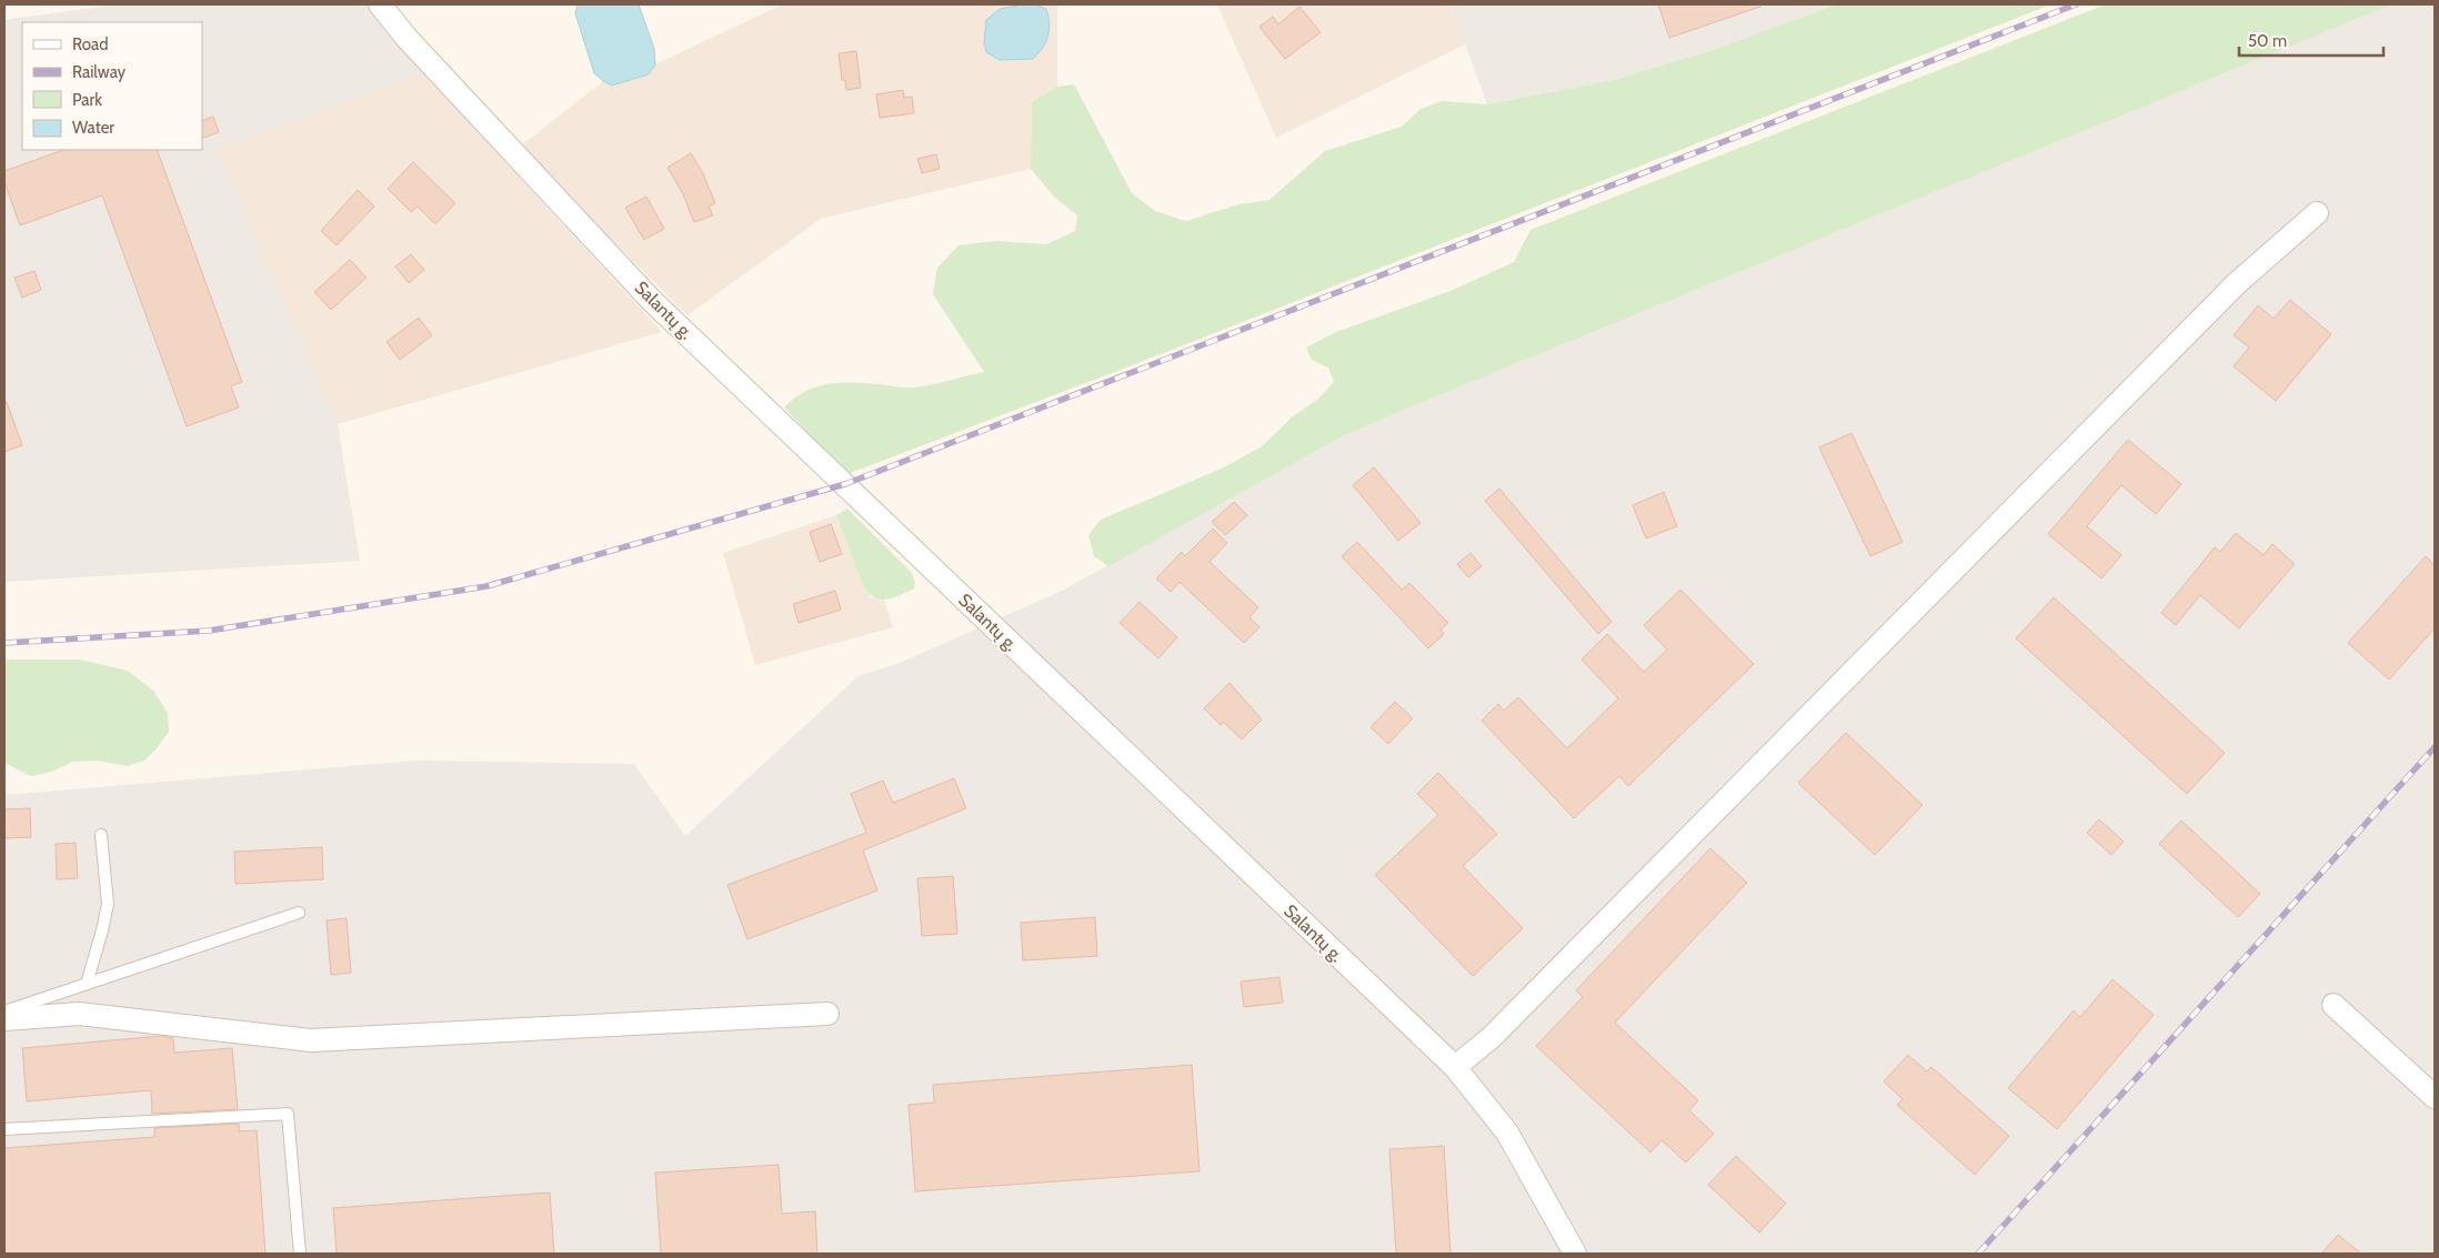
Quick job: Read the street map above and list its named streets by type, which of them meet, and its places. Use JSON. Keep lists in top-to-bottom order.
{
  "streets": {
    "street": ["Salantų g."]
  },
  "legend": [
    "Road",
    "Railway",
    "Park",
    "Water"
  ],
  "scale_bar": "50 m"
}
